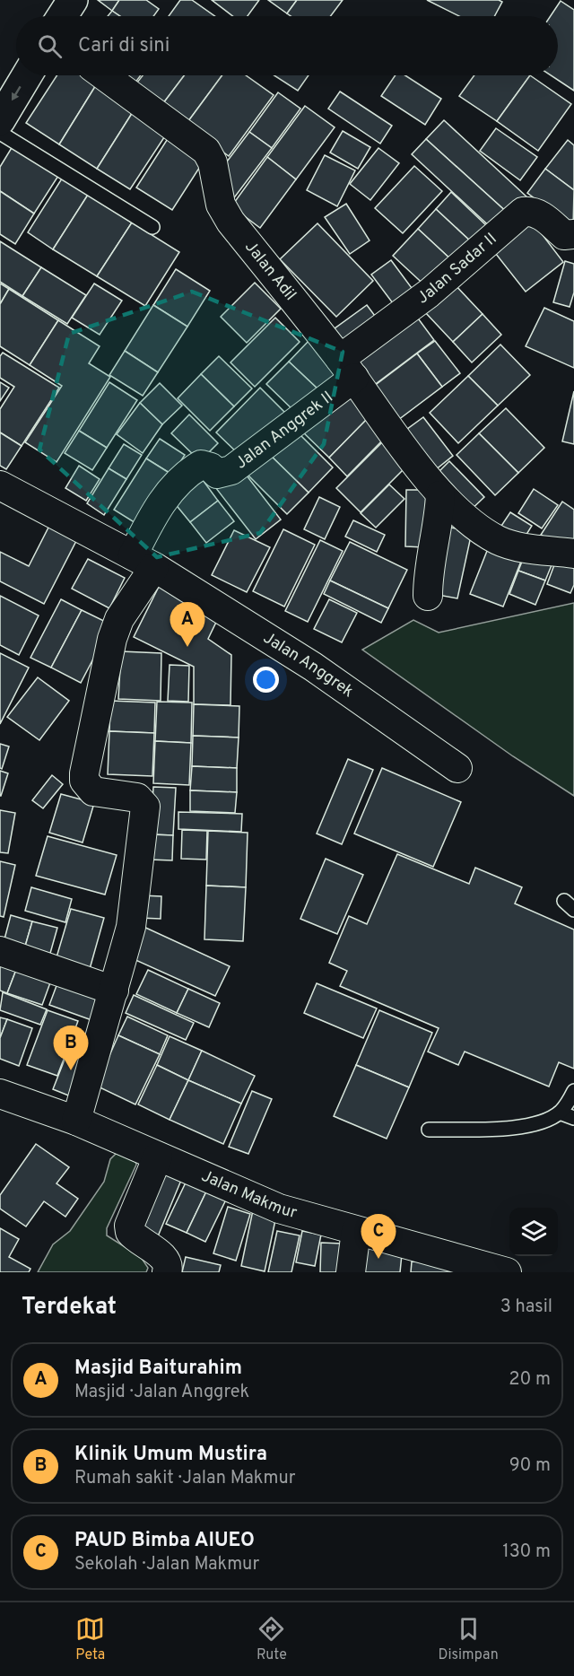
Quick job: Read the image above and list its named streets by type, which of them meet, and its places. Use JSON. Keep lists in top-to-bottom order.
{
  "streets": {
    "street": [
      "Jalan Sadar II",
      "Jalan Adil",
      "Jalan Anggrek II",
      "Jalan Anggrek",
      "Jalan Makmur"
    ]
  },
  "crossings": [
    ["Jalan Sadar II", "Jalan Adil"],
    ["Jalan Sadar II", "Jalan Anggrek II"],
    ["Jalan Adil", "Jalan Anggrek II"],
    ["Jalan Anggrek II", "Jalan Anggrek"]
  ],
  "page": {
    "search": "Cari di sini",
    "pins": ["A", "B", "C"],
    "heading": ["Terdekat", "3 hasil"],
    "list": [
      {
        "mark": "A",
        "name": "Masjid Baiturahim",
        "note": "Masjid · Jalan Anggrek",
        "value": "20 m"
      },
      {
        "mark": "B",
        "name": "Klinik Umum Mustira",
        "note": "Rumah sakit · Jalan Makmur",
        "value": "90 m"
      },
      {
        "mark": "C",
        "name": "PAUD Bimba AIUEO",
        "note": "Sekolah · Jalan Makmur",
        "value": "130 m"
      }
    ],
    "nav": ["Peta", "Rute", "Disimpan"]
  }
}
